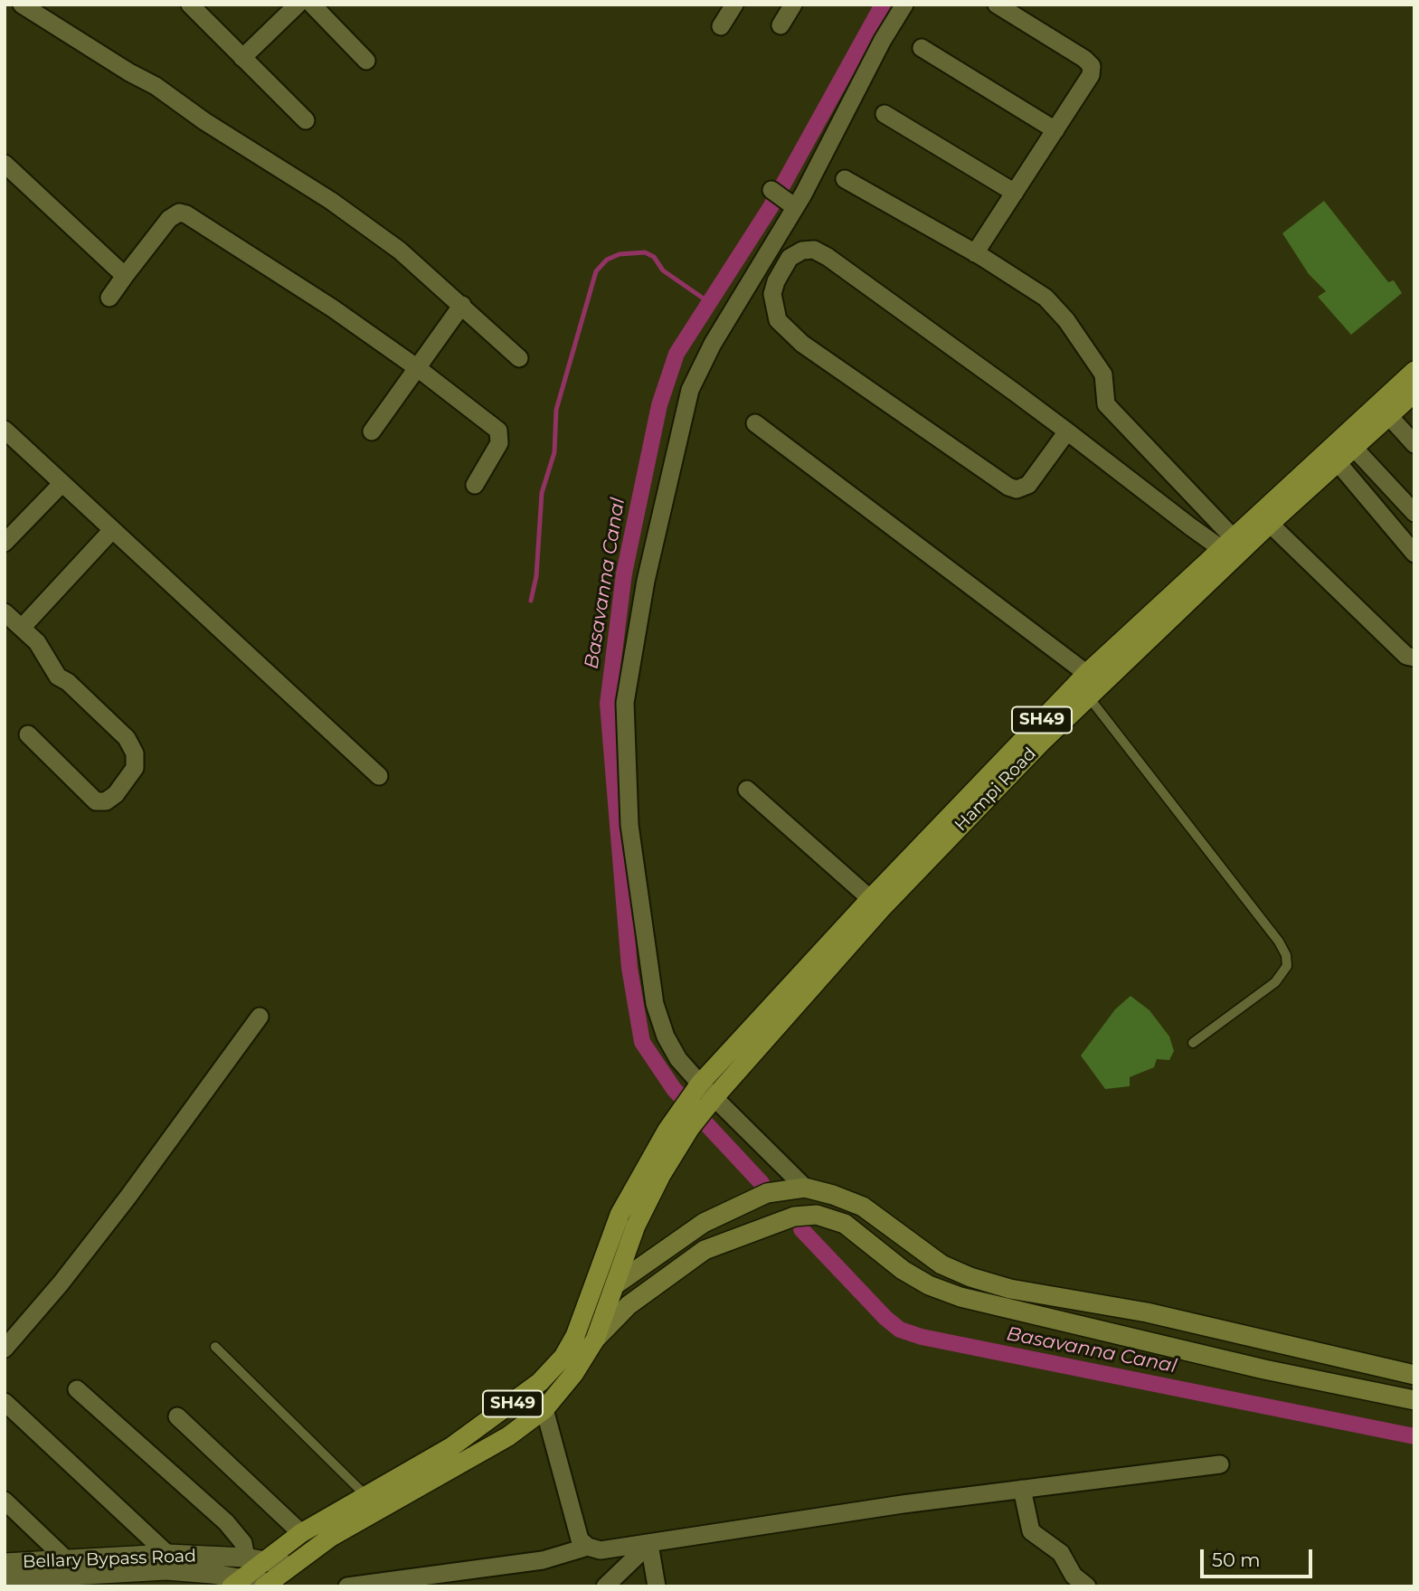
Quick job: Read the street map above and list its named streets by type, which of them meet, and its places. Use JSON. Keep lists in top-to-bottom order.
{
  "streets": {
    "main road": ["SH49", "Hampi Road"],
    "street": ["Bellary Bypass Road"]
  },
  "crossings": [
    ["SH49", "Hampi Road"],
    ["SH49", "Bellary Bypass Road"]
  ],
  "water": ["Basavanna Canal"],
  "scale_bar": "50 m"
}
